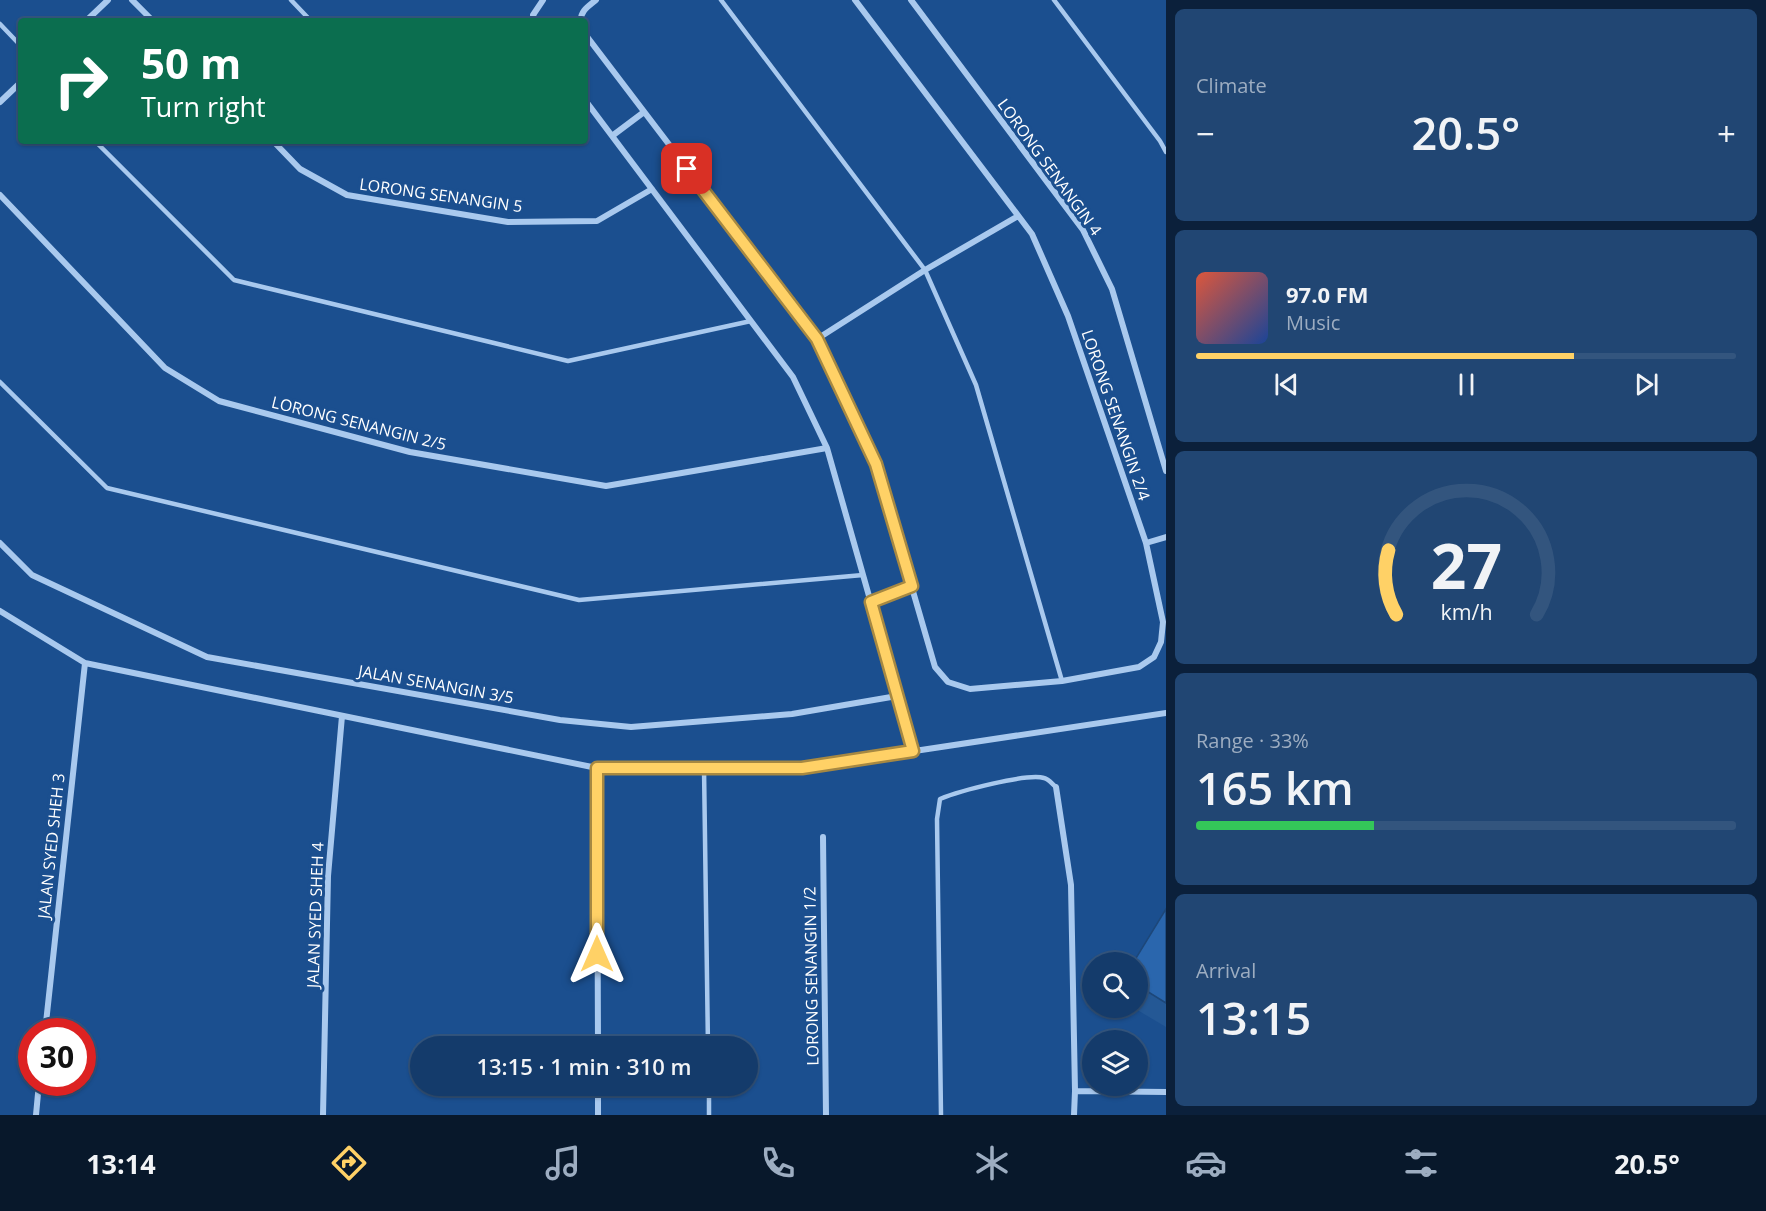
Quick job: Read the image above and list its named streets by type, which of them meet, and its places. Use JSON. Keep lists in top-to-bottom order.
{
  "streets": {
    "street": [
      "LORONG SENANGIN 4",
      "LORONG SENANGIN 5",
      "LORONG SENANGIN 2/4",
      "LORONG SENANGIN 2/5",
      "JALAN SENANGIN 3/5",
      "JALAN SYED SHEH 3",
      "JALAN SYED SHEH 4",
      "LORONG SENANGIN 1/2"
    ]
  },
  "page": {
    "tile": [
      "Climate",
      ["Range · 33%", "165 km"],
      ["Arrival", "13:15"]
    ],
    "turn": ["50 m", "Turn right"],
    "heat": ["−", "20.5°", "+"],
    "song": ["97.0 FM", "Music"],
    "limit": "30",
    "trip": "13:15 · 1 min · 310 m",
    "tabs": ["13:14", "20.5°"],
    "gauge": ["27", "km/h"]
  }
}
